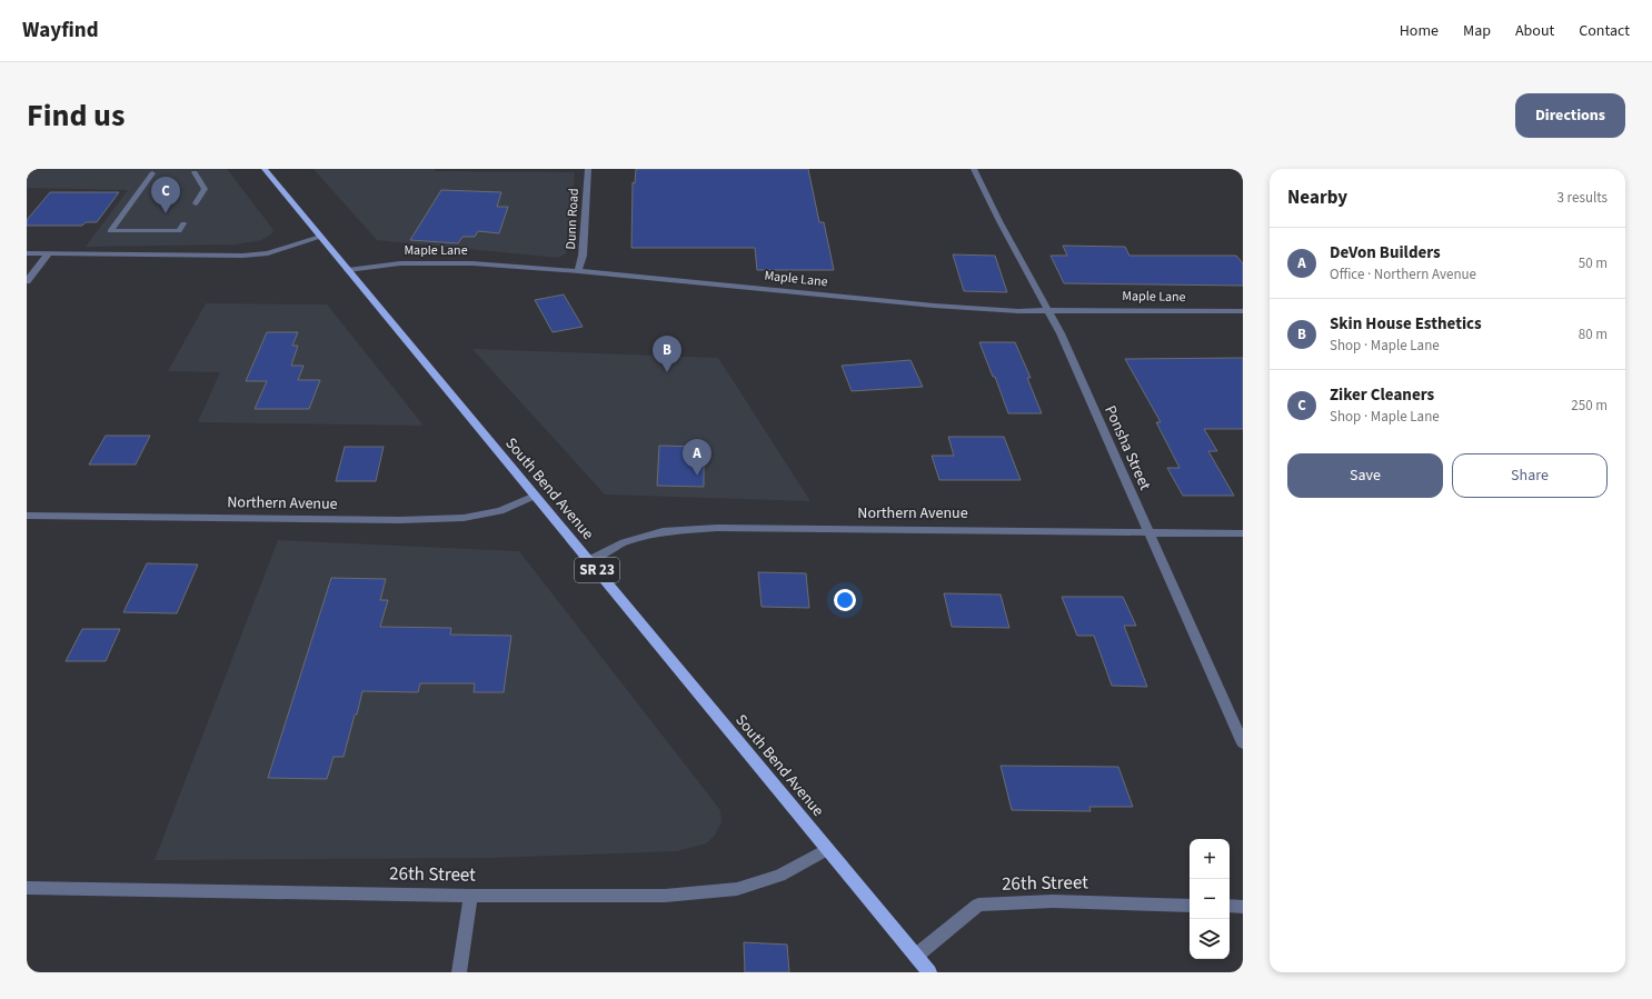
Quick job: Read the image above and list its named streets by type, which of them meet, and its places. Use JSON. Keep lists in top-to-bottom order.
{
  "streets": {
    "main road": ["South Bend Avenue", "SR 23"],
    "street": [
      "Dunn Road",
      "Maple Lane",
      "Ponsha Street",
      "Northern Avenue",
      "26th Street"
    ]
  },
  "crossings": [
    ["Dunn Road", "Maple Lane"],
    ["Maple Lane", "Ponsha Street"],
    ["Maple Lane", "South Bend Avenue"],
    ["Ponsha Street", "Northern Avenue"],
    ["South Bend Avenue", "Northern Avenue"],
    ["South Bend Avenue", "26th Street"]
  ],
  "page": {
    "header": "Wayfind",
    "nav": [
      "Home",
      "Map",
      "About",
      "Contact"
    ],
    "title": "Find us",
    "buttons": [
      "Directions",
      ["Save", "Share"]
    ],
    "heading": ["Nearby", "3 results"],
    "pins": ["C", "B", "A"],
    "list": [
      {
        "mark": "A",
        "name": "DeVon Builders",
        "note": "Office · Northern Avenue",
        "value": "50 m"
      },
      {
        "mark": "B",
        "name": "Skin House Esthetics",
        "note": "Shop · Maple Lane",
        "value": "80 m"
      },
      {
        "mark": "C",
        "name": "Ziker Cleaners",
        "note": "Shop · Maple Lane",
        "value": "250 m"
      }
    ],
    "map_buttons": ["+", "−"]
  }
}
